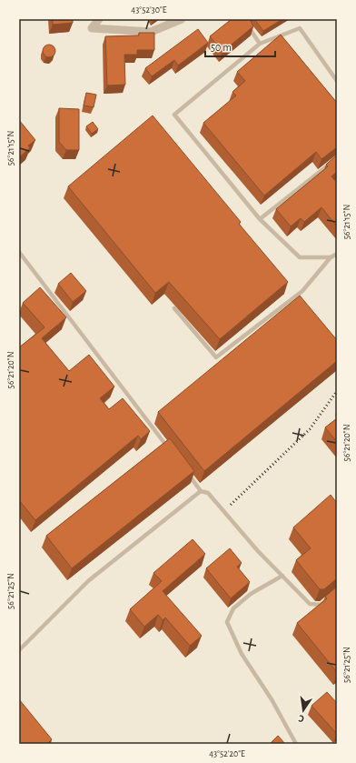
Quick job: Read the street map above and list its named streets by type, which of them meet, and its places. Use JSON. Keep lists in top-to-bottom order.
{
  "scale_bar": "50 m",
  "north": "bottom",
  "coordinates": [
    "43°52'30\"E",
    "56°21'15\"N",
    "56°21'20\"N",
    "56°21'25\"N",
    "43°52'20\"E"
  ]
}
